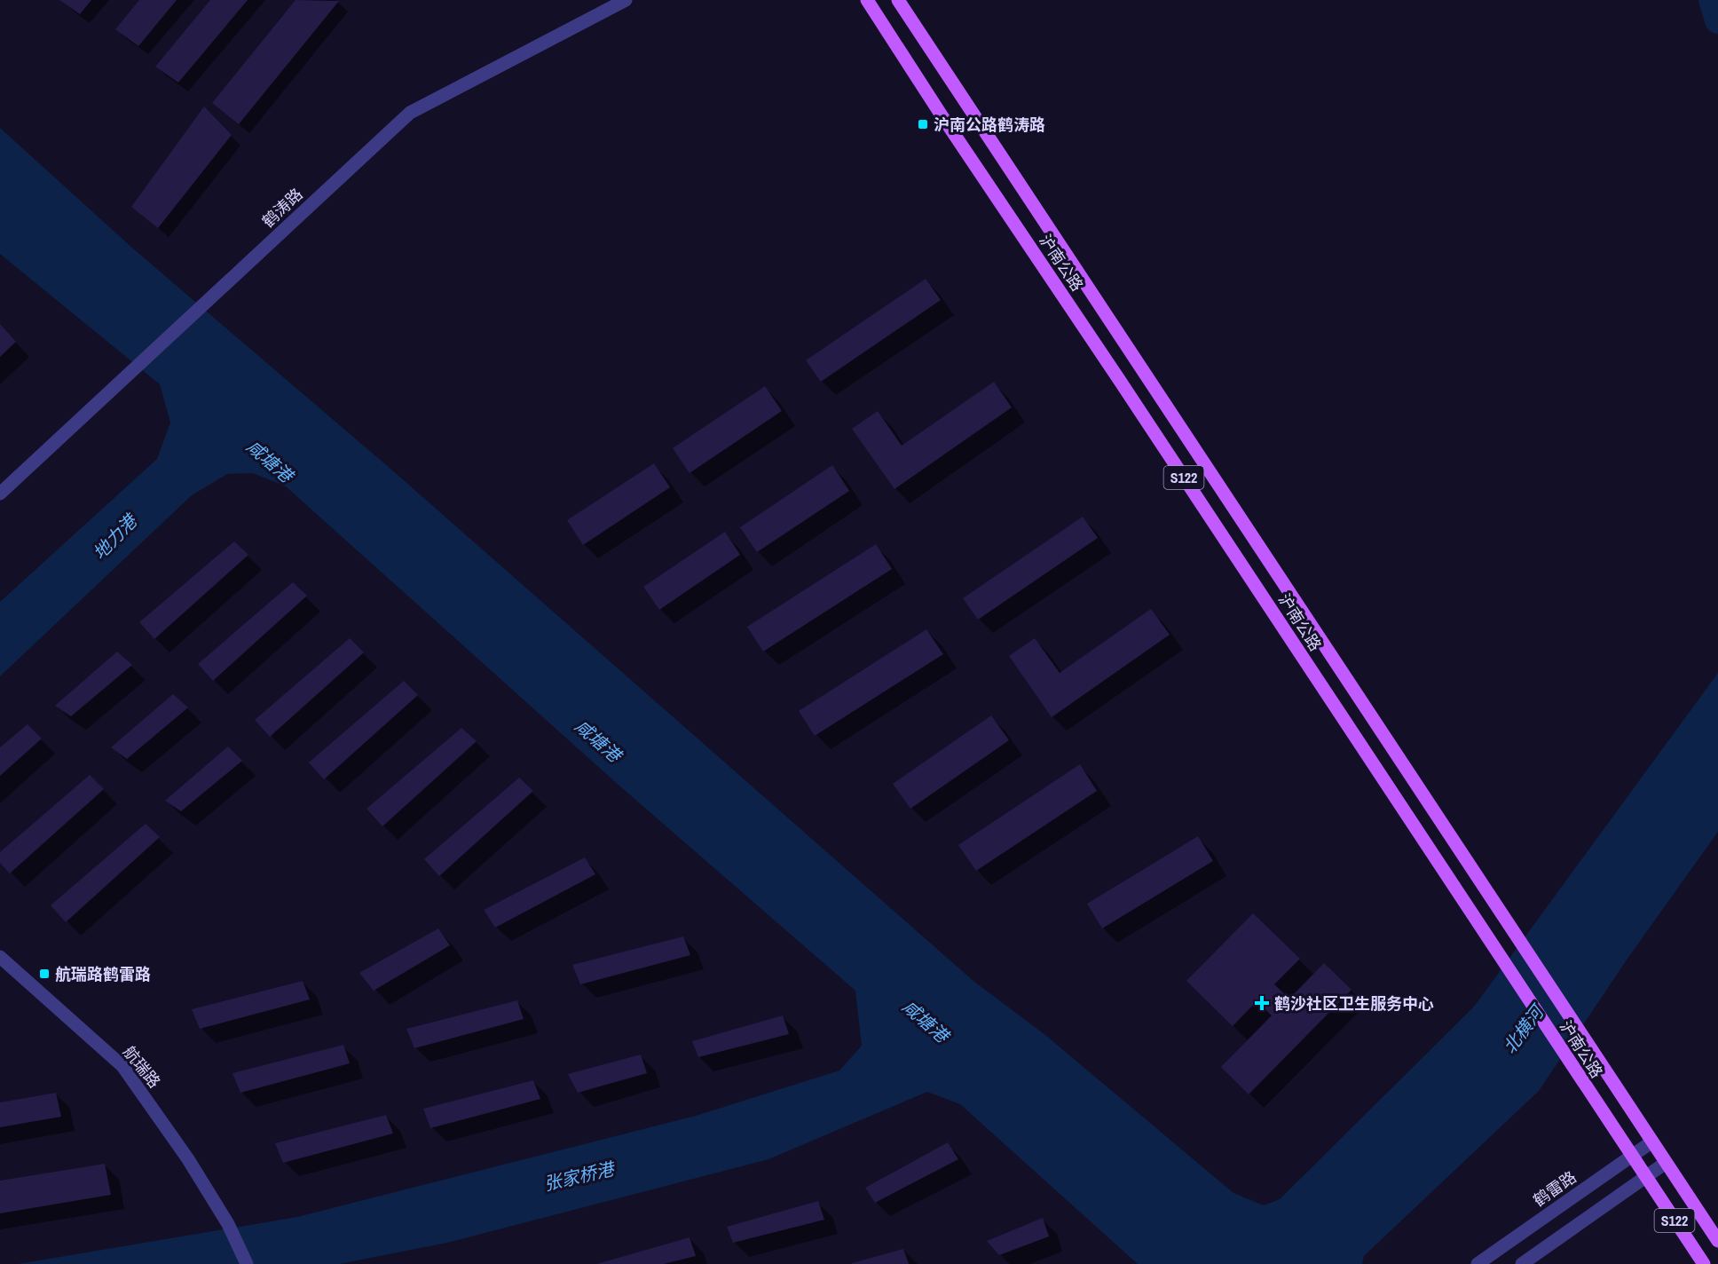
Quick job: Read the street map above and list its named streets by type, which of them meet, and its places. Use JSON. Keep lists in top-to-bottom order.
{
  "streets": {
    "main road": ["沪南公路", "S122"],
    "street": ["鹤涛路", "航瑞路", "鹤雷路"]
  },
  "crossings": [
    ["沪南公路", "鹤雷路"]
  ],
  "water": [
    "咸塘港",
    "地力港",
    "北横河",
    "张家桥港"
  ],
  "places": {
    "transit": ["沪南公路鹤涛路", "航瑞路鹤雷路"],
    "health": ["鹤沙社区卫生服务中心"]
  }
}
